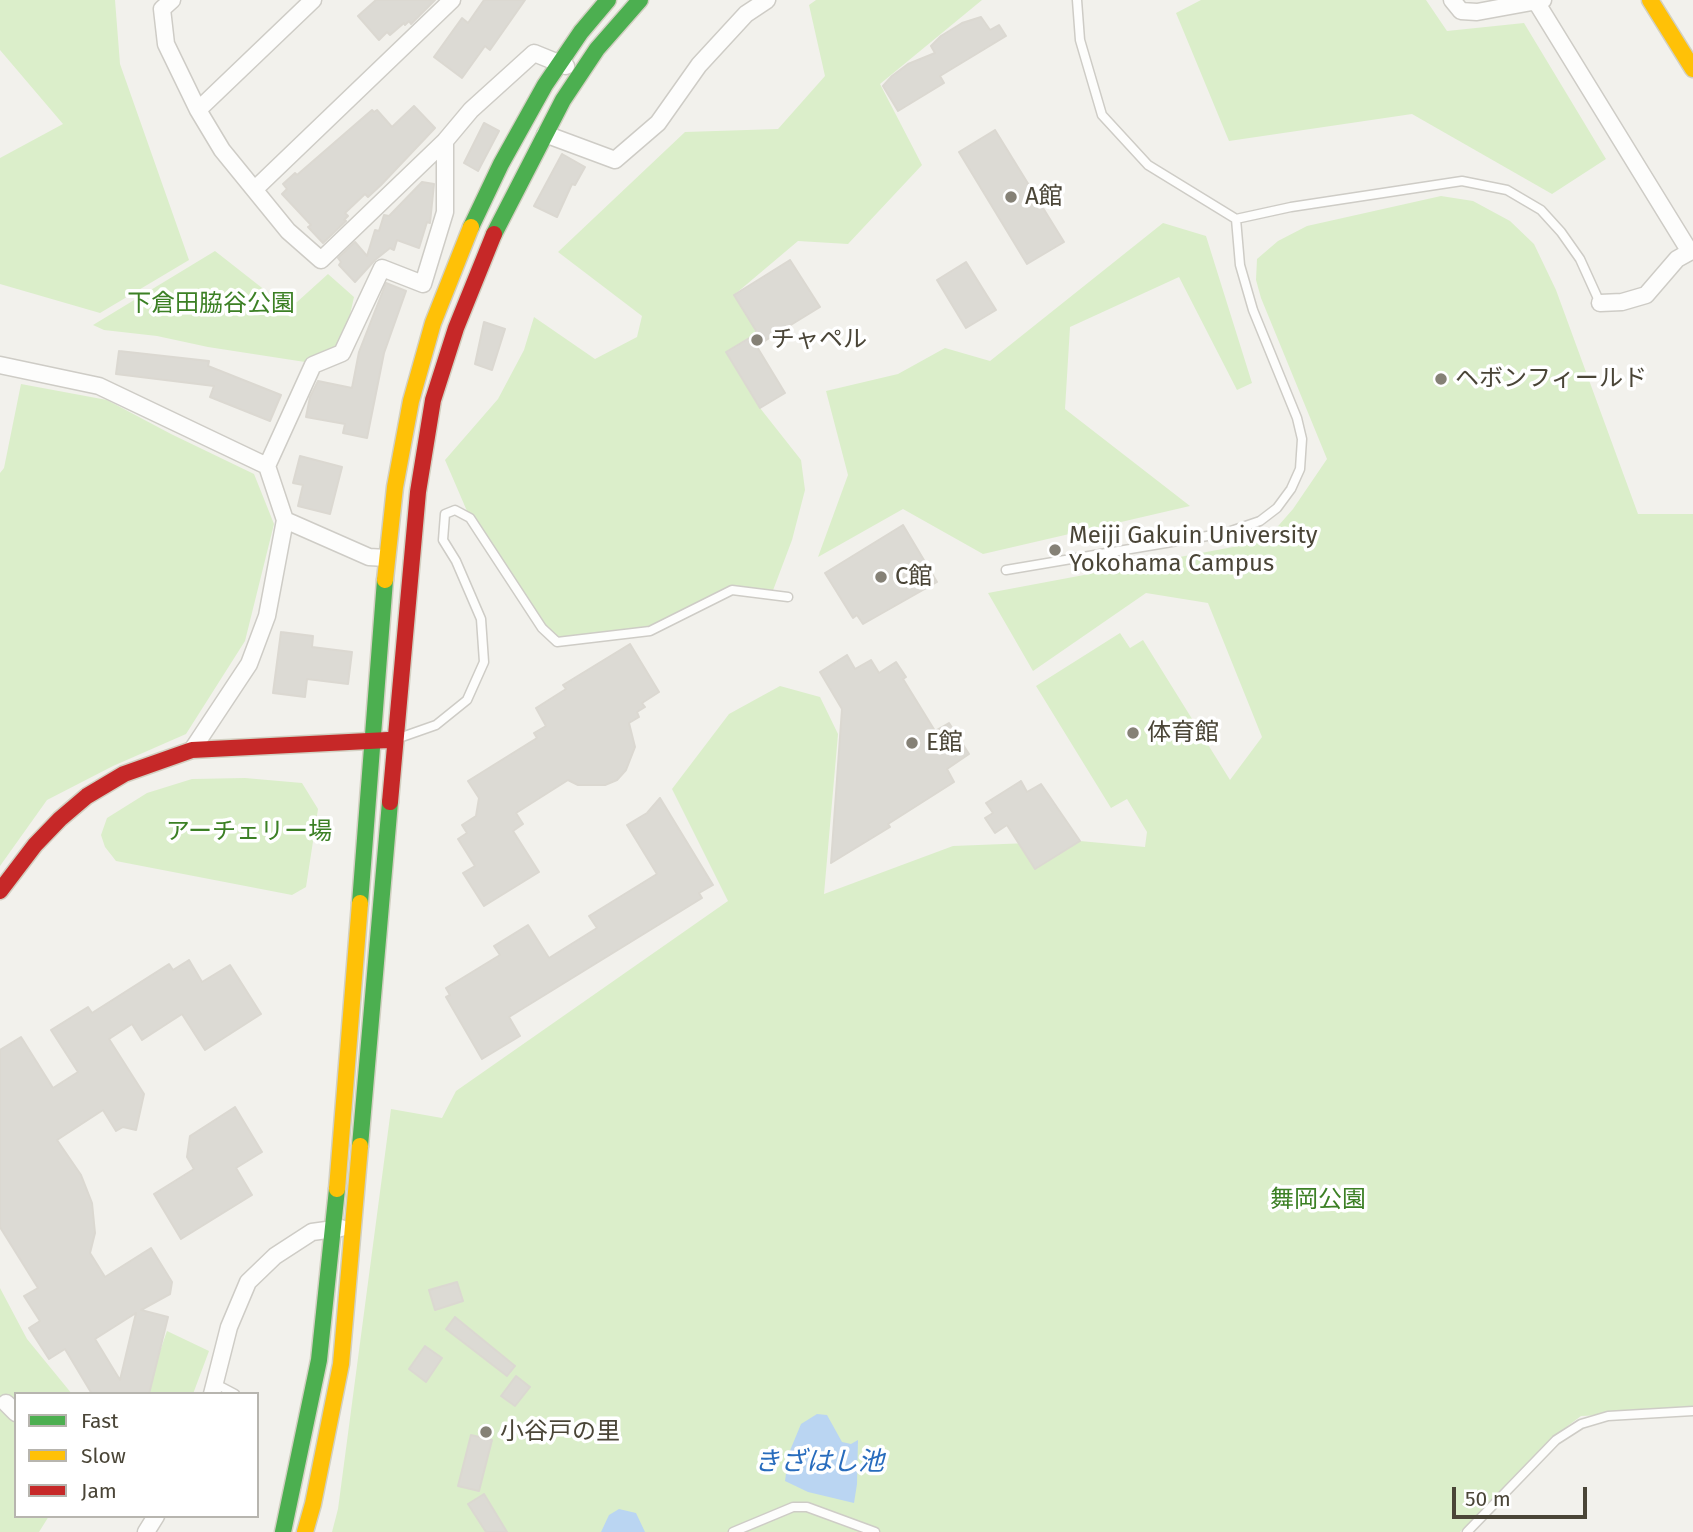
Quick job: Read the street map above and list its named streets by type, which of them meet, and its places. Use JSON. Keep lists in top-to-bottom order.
{
  "water": ["きざはし池"],
  "parks": ["下倉田脇谷公園", "アーチェリー場", "舞岡公園"],
  "places": [
    "A館",
    "チャペル",
    "ヘボンフィールド",
    "Meiji Gakuin University Yokohama Campus",
    "C館",
    "体育館",
    "E館",
    "小谷戸の里"
  ],
  "legend": ["Fast", "Slow", "Jam"],
  "scale_bar": "50 m"
}
